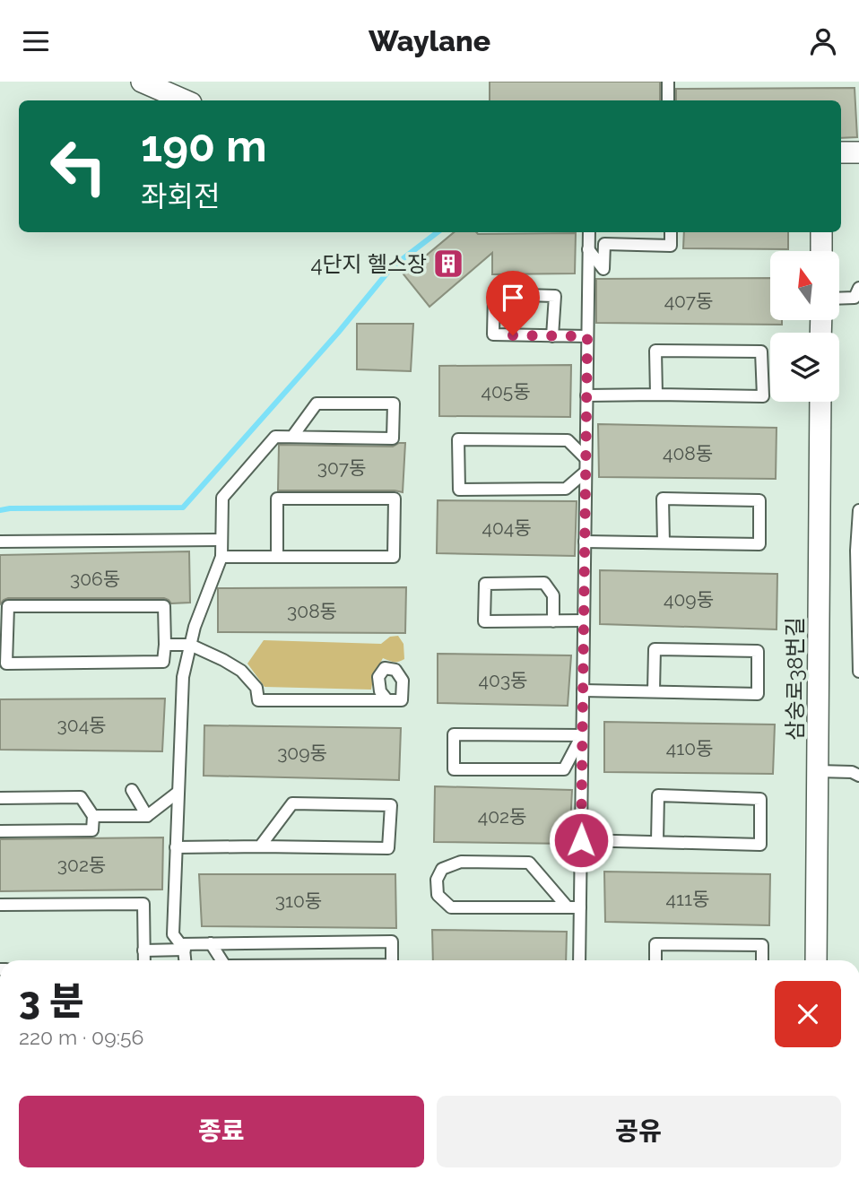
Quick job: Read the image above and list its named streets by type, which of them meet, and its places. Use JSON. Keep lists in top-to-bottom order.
{
  "streets": {
    "street": ["삼숭로38번길"]
  },
  "places": {
    "building": ["4단지 헬스장"]
  },
  "house_numbers": [
    "407동",
    "405동",
    "408동",
    "307동",
    "404동",
    "306동",
    "409동",
    "308동",
    "403동",
    "304동",
    "410동",
    "309동",
    "402동",
    "302동",
    "411동",
    "310동"
  ],
  "north": "top",
  "page": {
    "header": "Waylane",
    "turn": ["190 m", "좌회전"],
    "heading": ["3 분", "220 m · 09:56"],
    "buttons": ["종료", "공유"]
  }
}
